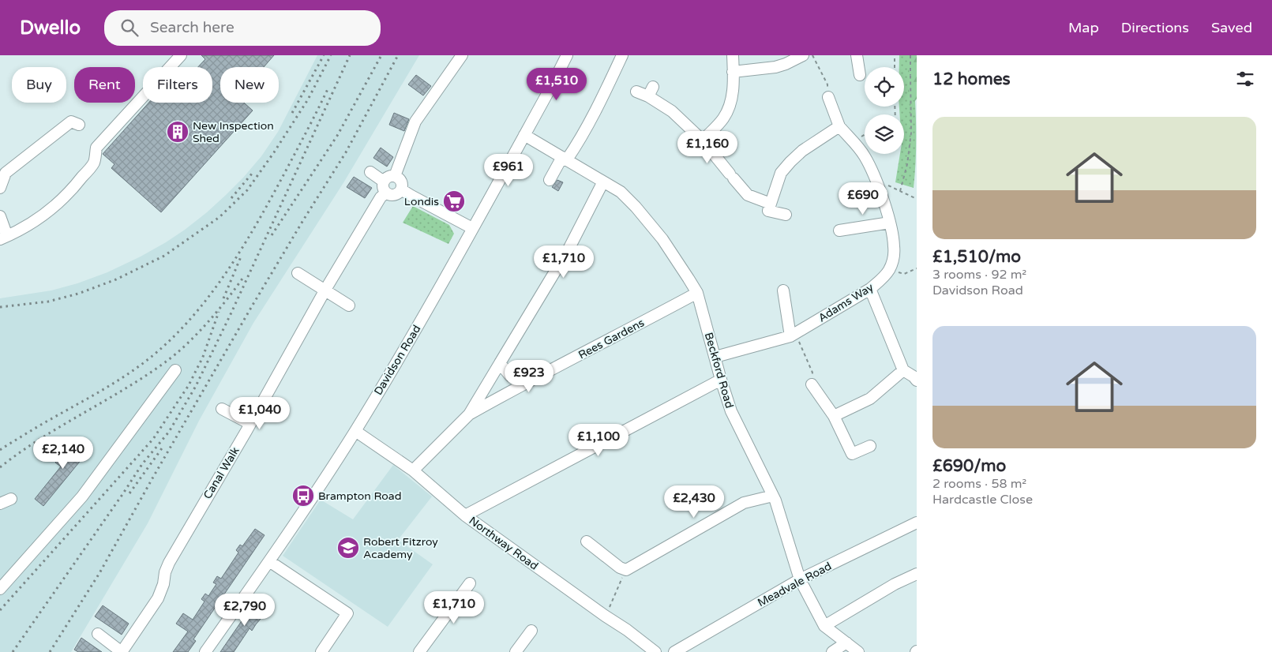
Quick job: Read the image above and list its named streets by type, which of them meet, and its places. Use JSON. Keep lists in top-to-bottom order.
{
  "streets": {
    "street": [
      "Adams Way",
      "Rees Gardens",
      "Davidson Road",
      "Beckford Road",
      "Canal Walk",
      "Northway Road",
      "Meadvale Road"
    ]
  },
  "crossings": [
    ["Adams Way", "Beckford Road"],
    ["Rees Gardens", "Beckford Road"],
    ["Rees Gardens", "Northway Road"],
    ["Davidson Road", "Beckford Road"],
    ["Davidson Road", "Northway Road"],
    ["Beckford Road", "Meadvale Road"]
  ],
  "places": {
    "building": ["New Inspection Shed"],
    "supermarket": ["Londis"],
    "bus stop": ["Brampton Road"],
    "school or university": ["Robert Fitzroy Academy"]
  },
  "page": {
    "header": "Dwello",
    "search": "Search here",
    "nav": ["Map", "Directions", "Saved"],
    "heading": "12 homes",
    "chip": [
      "Buy",
      "Rent",
      "Filters",
      "New"
    ],
    "price": [
      "£1,510",
      "£1,160",
      "£961",
      "£690",
      "£1,710",
      "£923",
      "£1,040",
      "£1,100",
      "£2,140",
      "£2,430",
      "£1,710",
      "£2,790"
    ],
    "list": [
      {
        "name": "£1,510/mo",
        "note": "3 rooms · 92 m² · Davidson Road"
      },
      {
        "name": "£690/mo",
        "note": "2 rooms · 58 m² · Hardcastle Close"
      }
    ]
  }
}
